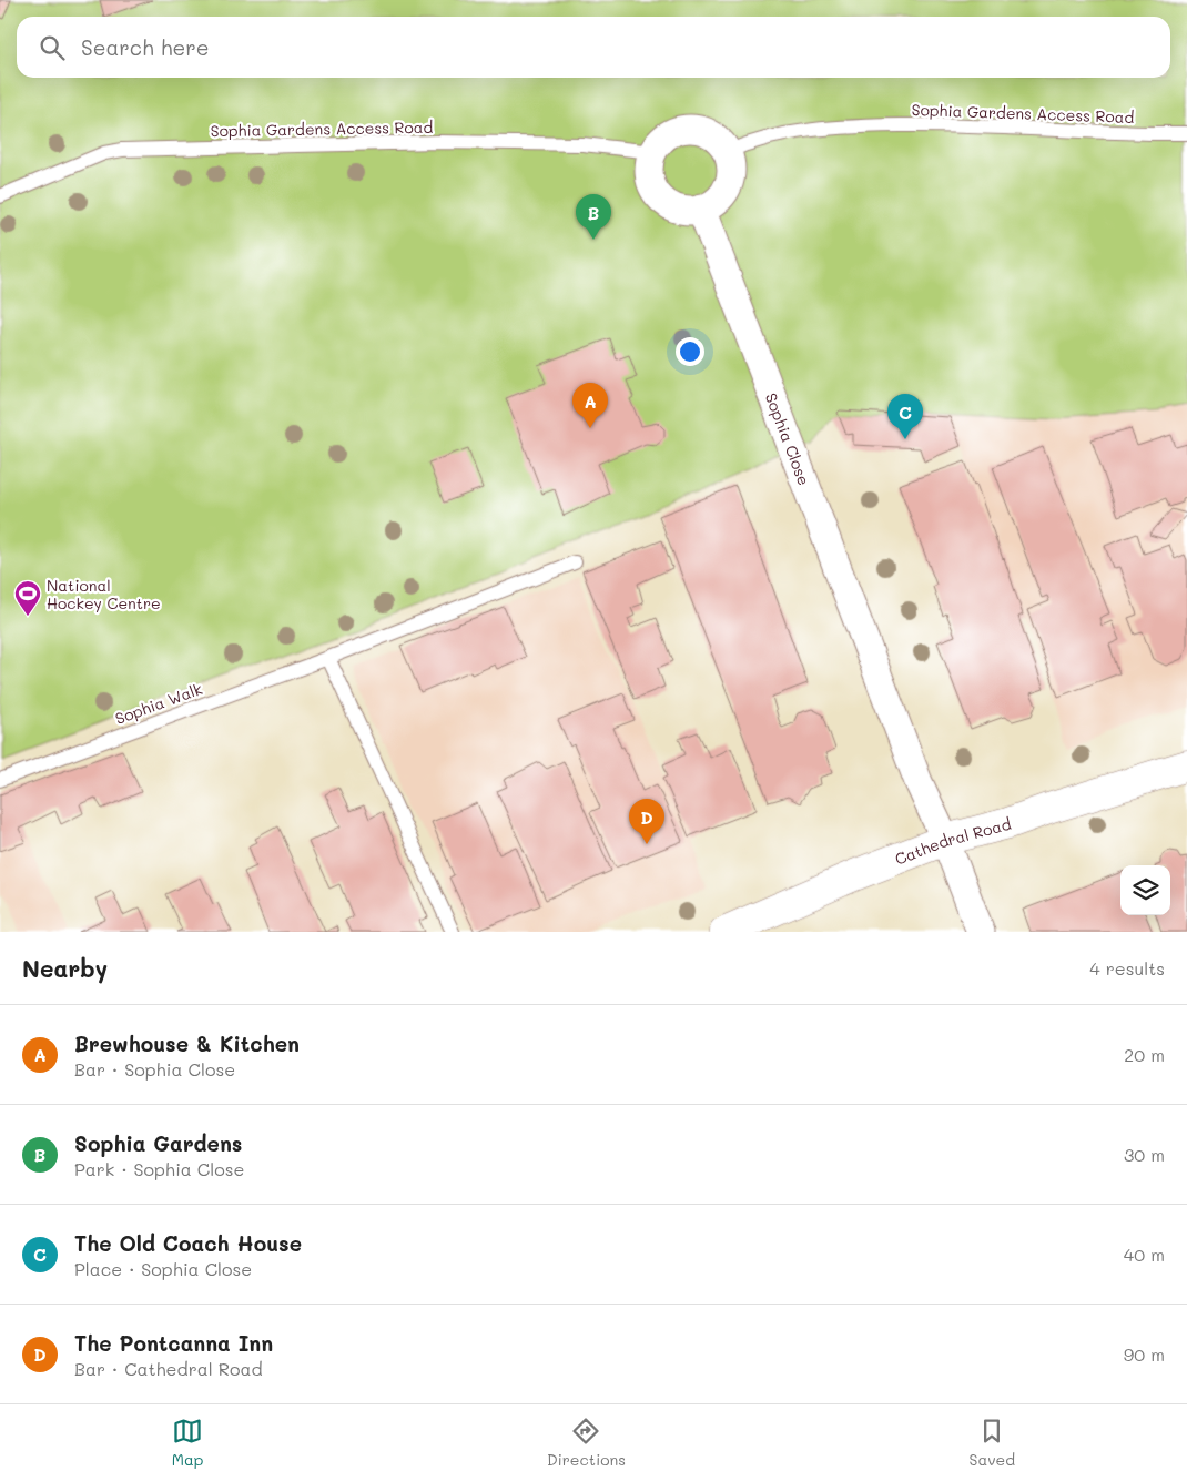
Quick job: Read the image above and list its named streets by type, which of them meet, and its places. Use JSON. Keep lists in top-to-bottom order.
{
  "streets": {
    "main road": ["Cathedral Road"],
    "street": ["Sophia Close"],
    "lane": ["Sophia Gardens Access Road", "Sophia Walk"]
  },
  "crossings": [
    ["Sophia Gardens Access Road", "Sophia Close"],
    ["Sophia Close", "Cathedral Road"]
  ],
  "places": {
    "sports": ["National Hockey Centre"]
  },
  "page": {
    "search": "Search here",
    "pins": [
      "B",
      "A",
      "C",
      "D"
    ],
    "heading": ["Nearby", "4 results"],
    "list": [
      {
        "mark": "A",
        "name": "Brewhouse & Kitchen",
        "note": "Bar · Sophia Close",
        "value": "20 m"
      },
      {
        "mark": "B",
        "name": "Sophia Gardens",
        "note": "Park · Sophia Close",
        "value": "30 m"
      },
      {
        "mark": "C",
        "name": "The Old Coach House",
        "note": "Place · Sophia Close",
        "value": "40 m"
      },
      {
        "mark": "D",
        "name": "The Pontcanna Inn",
        "note": "Bar · Cathedral Road",
        "value": "90 m"
      }
    ],
    "nav": ["Map", "Directions", "Saved"]
  }
}
